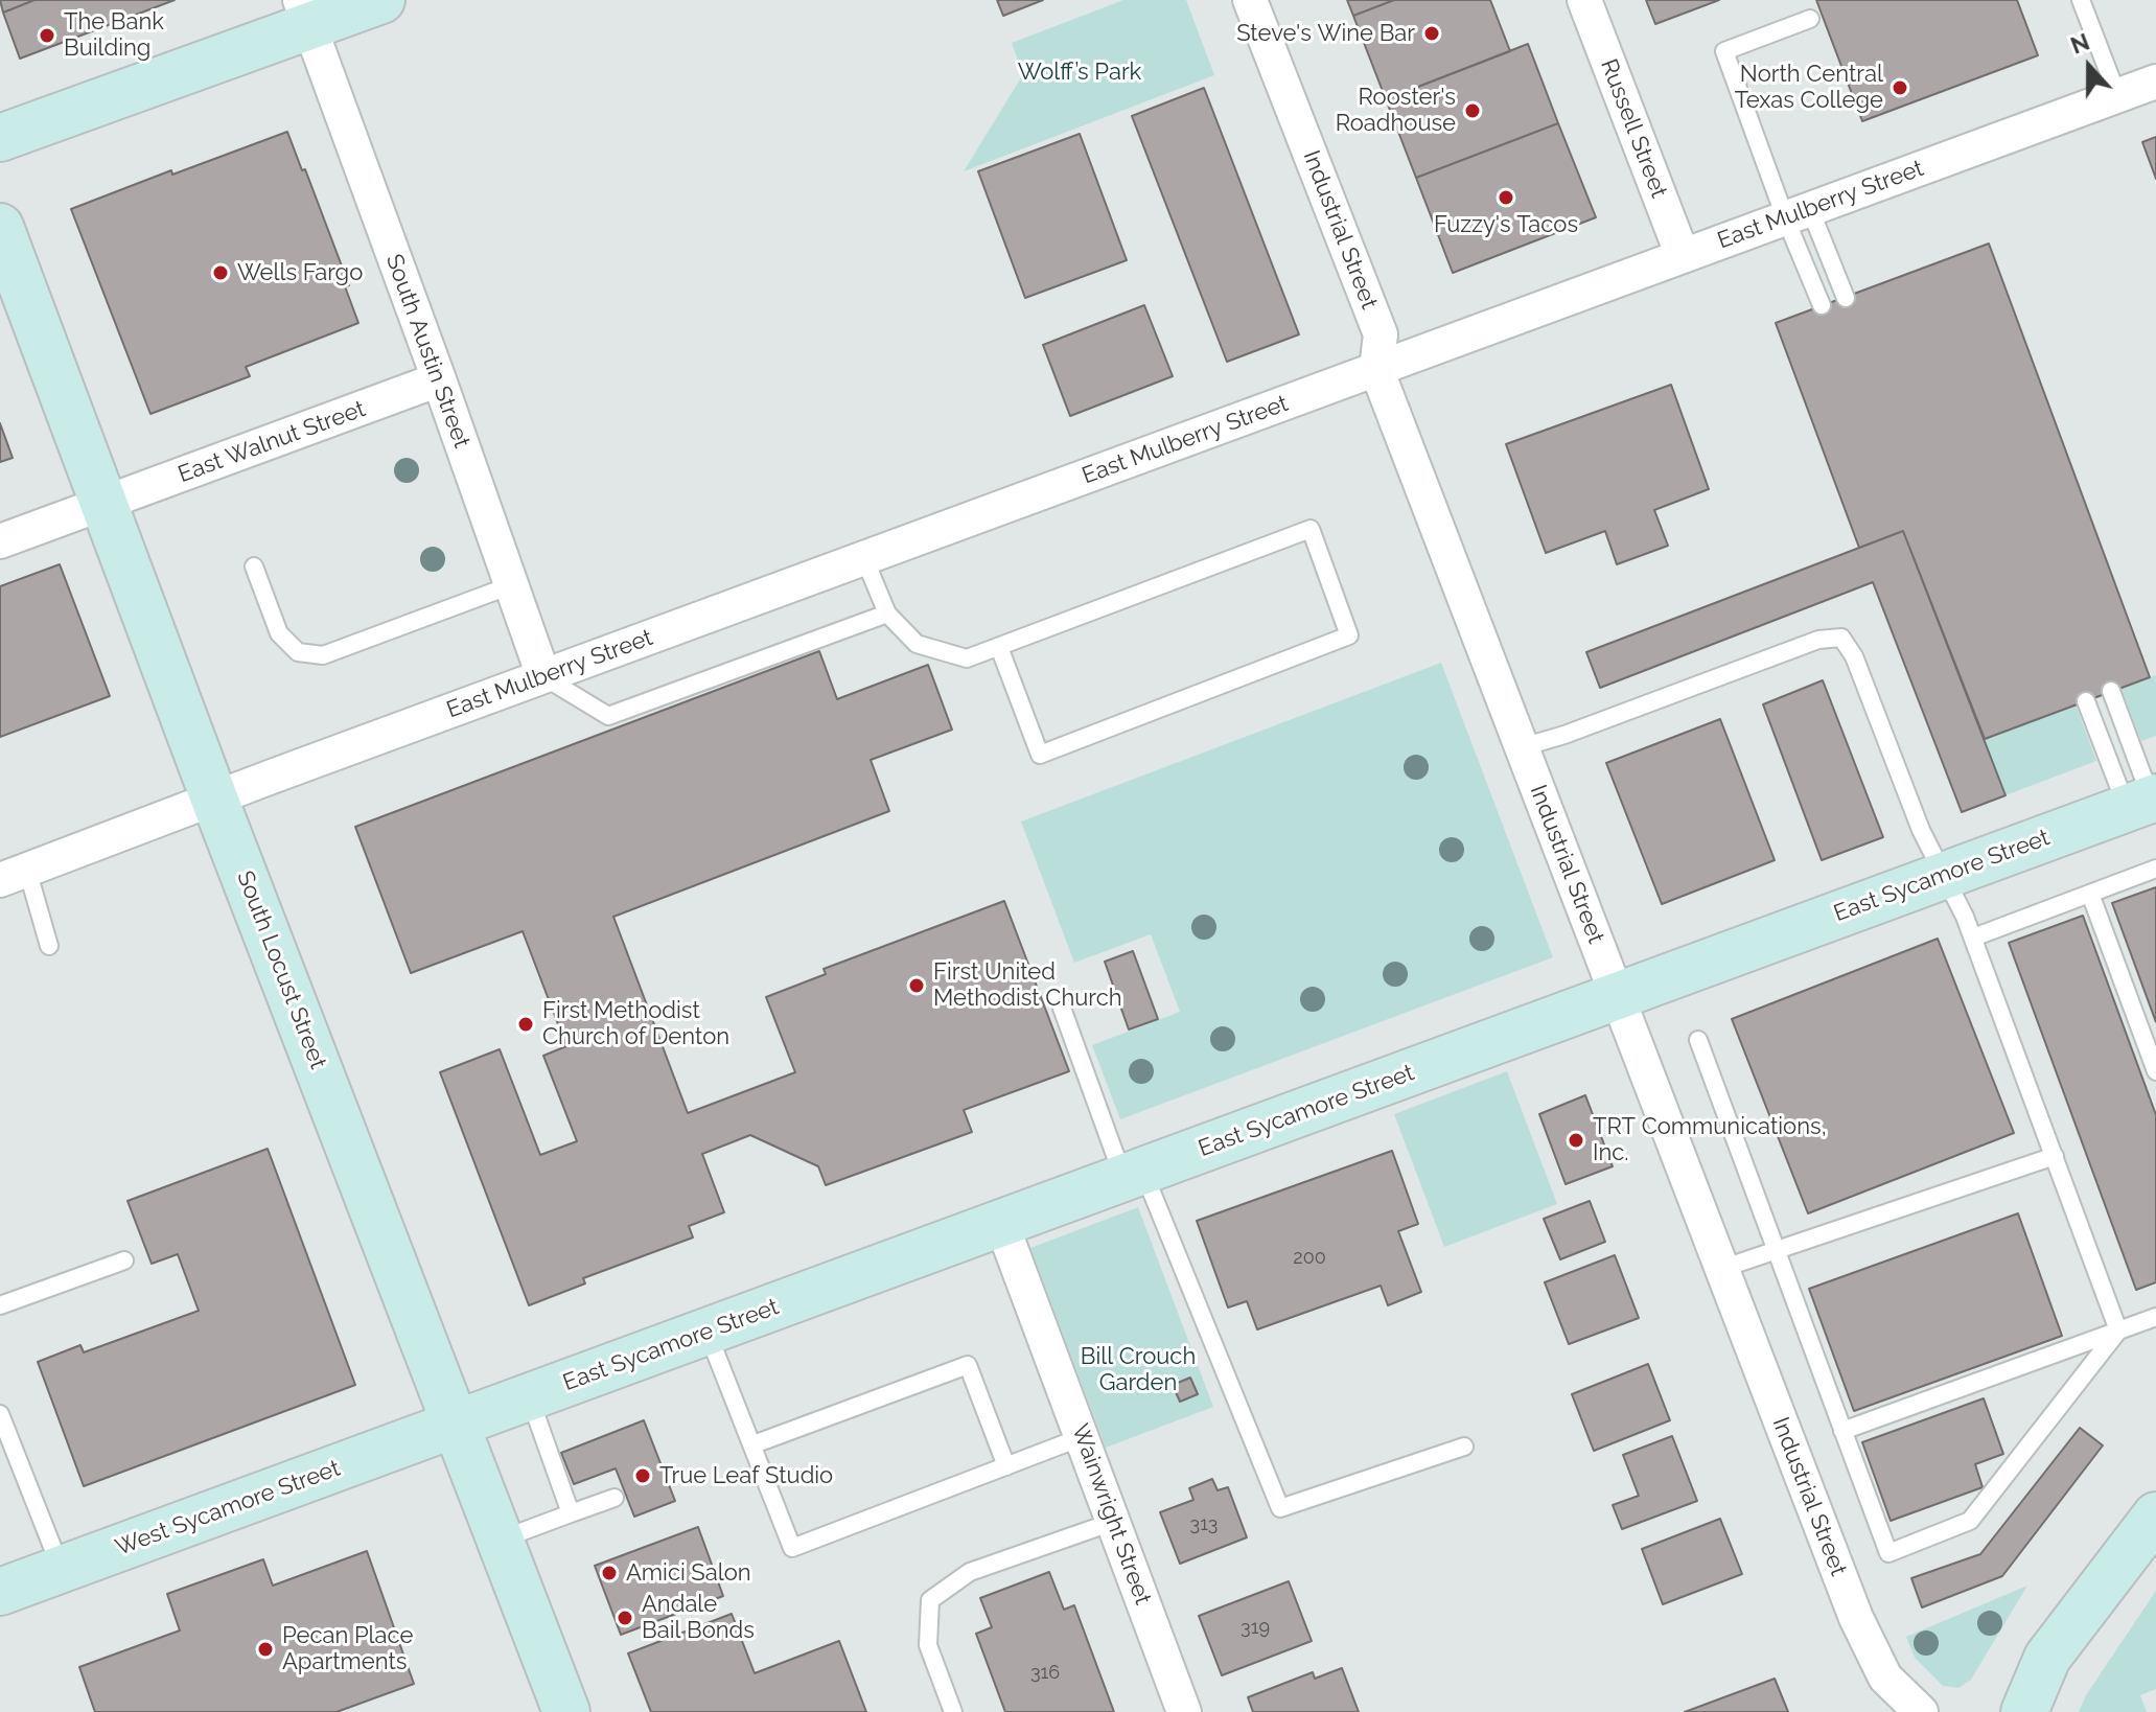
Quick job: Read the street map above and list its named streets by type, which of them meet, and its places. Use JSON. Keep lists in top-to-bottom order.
{
  "streets": {
    "street": [
      "Russell Street",
      "East Mulberry Street",
      "Industrial Street",
      "South Austin Street",
      "East Walnut Street",
      "East Sycamore Street",
      "South Locust Street",
      "West Sycamore Street",
      "Wainwright Street"
    ]
  },
  "crossings": [
    ["Russell Street", "East Mulberry Street"],
    ["East Mulberry Street", "Industrial Street"],
    ["East Mulberry Street", "South Austin Street"],
    ["East Mulberry Street", "South Locust Street"],
    ["Industrial Street", "East Sycamore Street"],
    ["South Austin Street", "East Walnut Street"],
    ["East Walnut Street", "South Locust Street"],
    ["East Sycamore Street", "South Locust Street"],
    ["East Sycamore Street", "West Sycamore Street"],
    ["East Sycamore Street", "Wainwright Street"],
    ["South Locust Street", "West Sycamore Street"]
  ],
  "parks": ["Wolff’s Park", "Bill Crouch Garden"],
  "places": [
    "Steve's Wine Bar",
    "The Bank Building",
    "North Central Texas College",
    "Rooster's Roadhouse",
    "Fuzzy's Tacos",
    "Wells Fargo",
    "First United Methodist Church",
    "First Methodist Church of Denton",
    "TRT Communications, Inc.",
    "True Leaf Studio",
    "Amici Salon",
    "Andale Bail Bonds",
    "Pecan Place Apartments"
  ],
  "house_numbers": [
    "200",
    "313",
    "319",
    "316"
  ],
  "north": "top"
}
